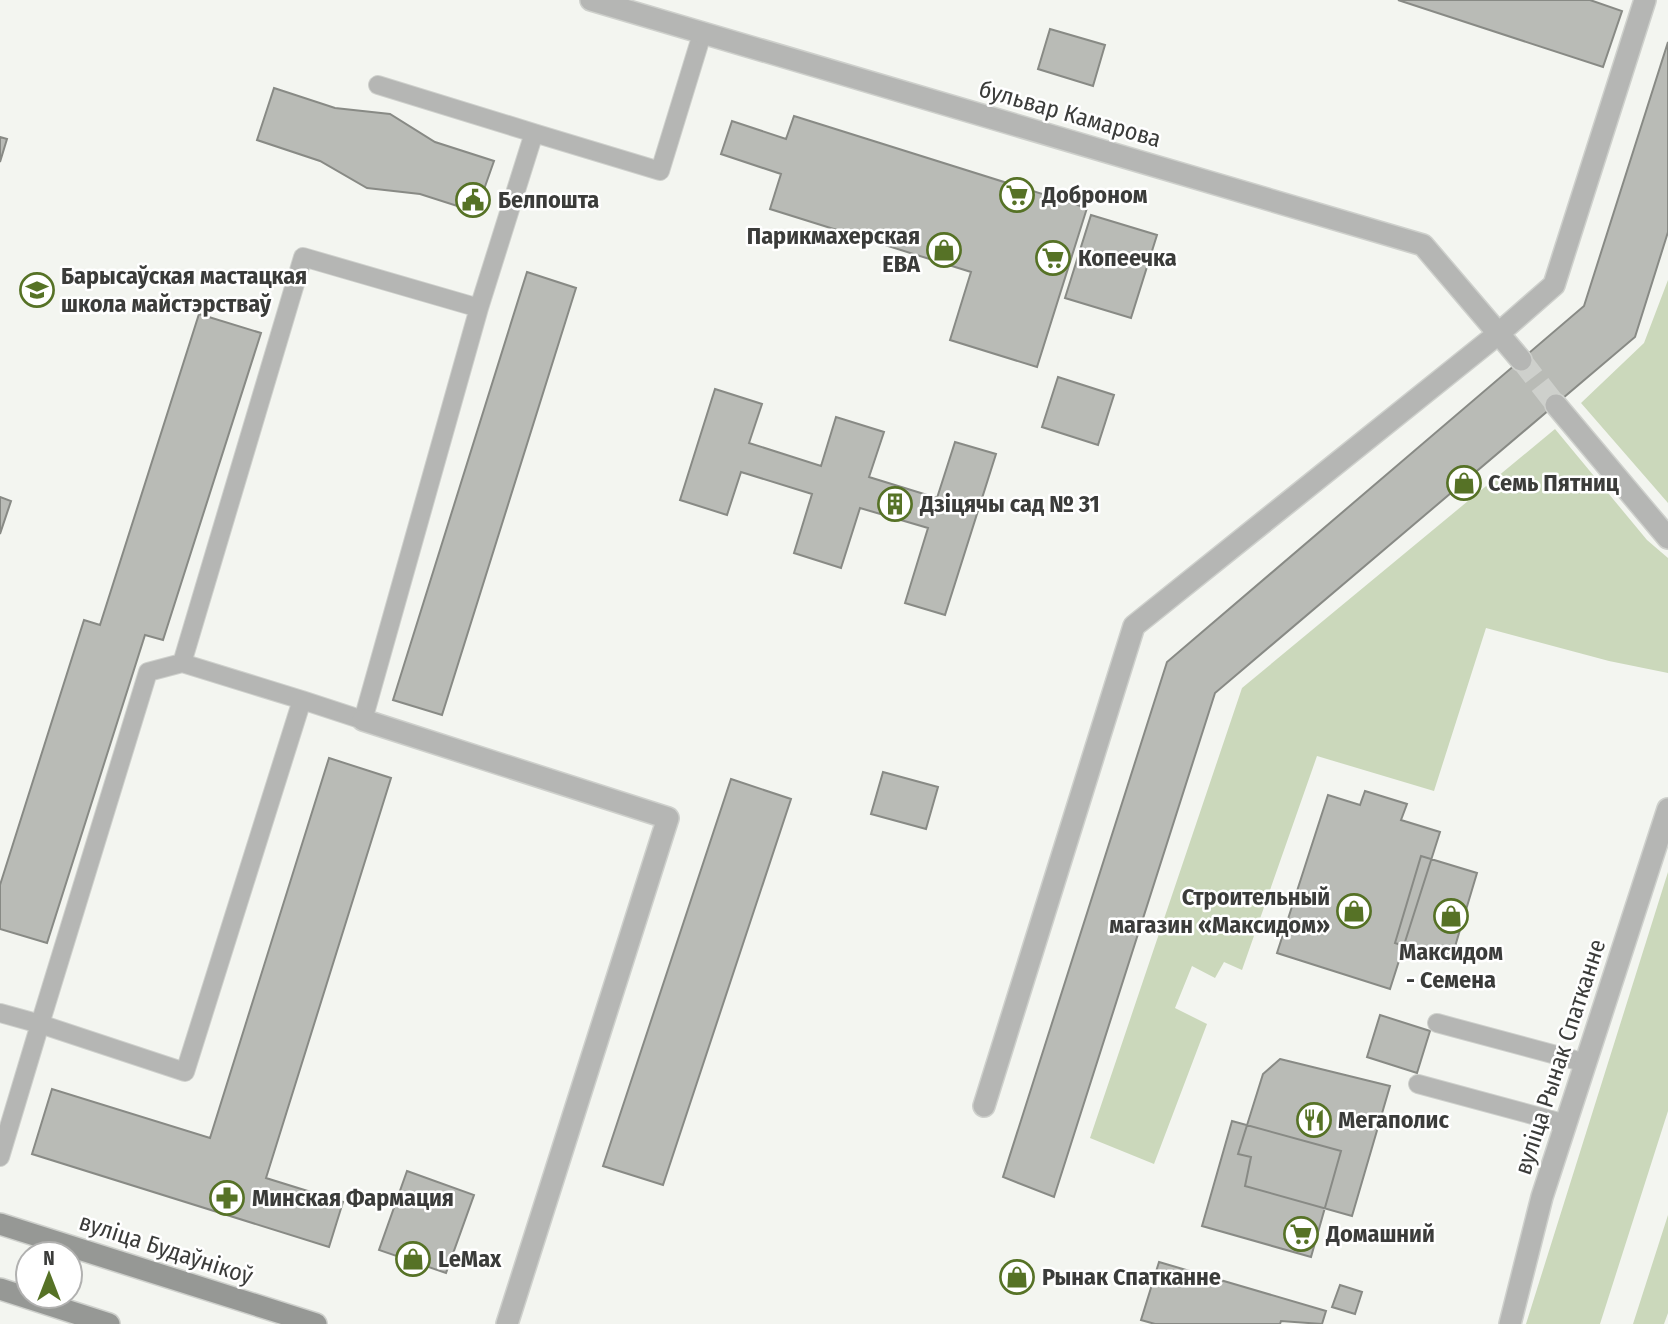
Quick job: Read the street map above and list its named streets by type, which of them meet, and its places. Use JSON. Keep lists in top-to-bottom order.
{
  "streets": {
    "street": ["бульвар Камарова", "вуліца Рынак Спатканне", "вуліца Будаўнікоў"]
  },
  "places": {
    "supermarket": ["Доброном", "Копеечка", "Домашний"],
    "public building": ["Белпошта"],
    "shop": [
      "Парикмахерская ЕВА",
      "Семь Пятниц",
      "Строительный магазин «Максидом»",
      "Максидом - Семена",
      "LeMax",
      "Рынак Спатканне"
    ],
    "school or university": ["Барысаўская мастацкая школа майстэрстваў"],
    "building": ["Дзіцячы сад № 31"],
    "restaurant": ["Мегаполис"],
    "pharmacy": ["Минская Фармация"]
  },
  "north": "top"
}
